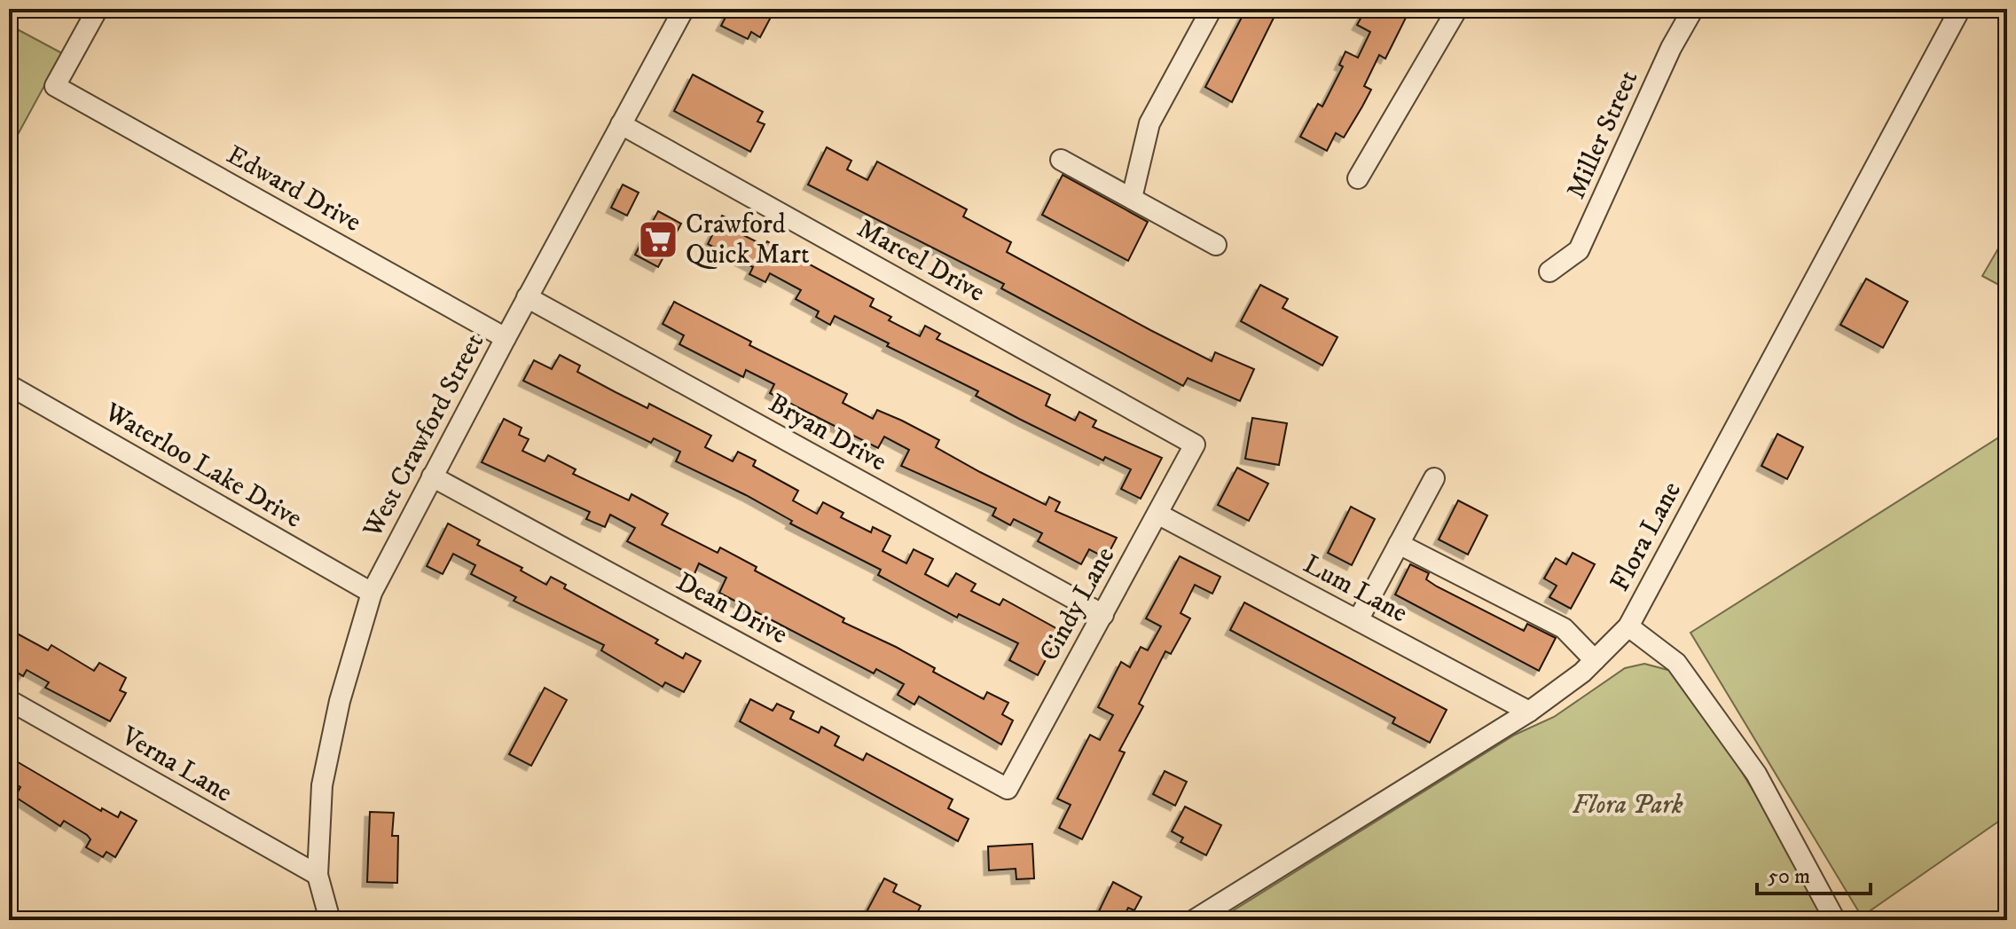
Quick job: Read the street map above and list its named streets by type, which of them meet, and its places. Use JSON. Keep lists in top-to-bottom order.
{
  "streets": {
    "street": [
      "Miller Street",
      "Edward Drive",
      "Marcel Drive",
      "Bryan Drive",
      "West Crawford Street",
      "Waterloo Lake Drive",
      "Flora Lane",
      "Lum Lane",
      "Cindy Lane",
      "Dean Drive",
      "Verna Lane"
    ]
  },
  "crossings": [
    ["Edward Drive", "West Crawford Street"],
    ["Marcel Drive", "West Crawford Street"],
    ["Marcel Drive", "Cindy Lane"],
    ["Bryan Drive", "West Crawford Street"],
    ["Bryan Drive", "Cindy Lane"],
    ["West Crawford Street", "Waterloo Lake Drive"],
    ["West Crawford Street", "Dean Drive"],
    ["West Crawford Street", "Verna Lane"],
    ["Flora Lane", "Lum Lane"],
    ["Lum Lane", "Cindy Lane"],
    ["Cindy Lane", "Dean Drive"]
  ],
  "parks": ["Flora Park"],
  "places": {
    "supermarket": ["Crawford Quick Mart"]
  },
  "scale_bar": "50 m"
}
